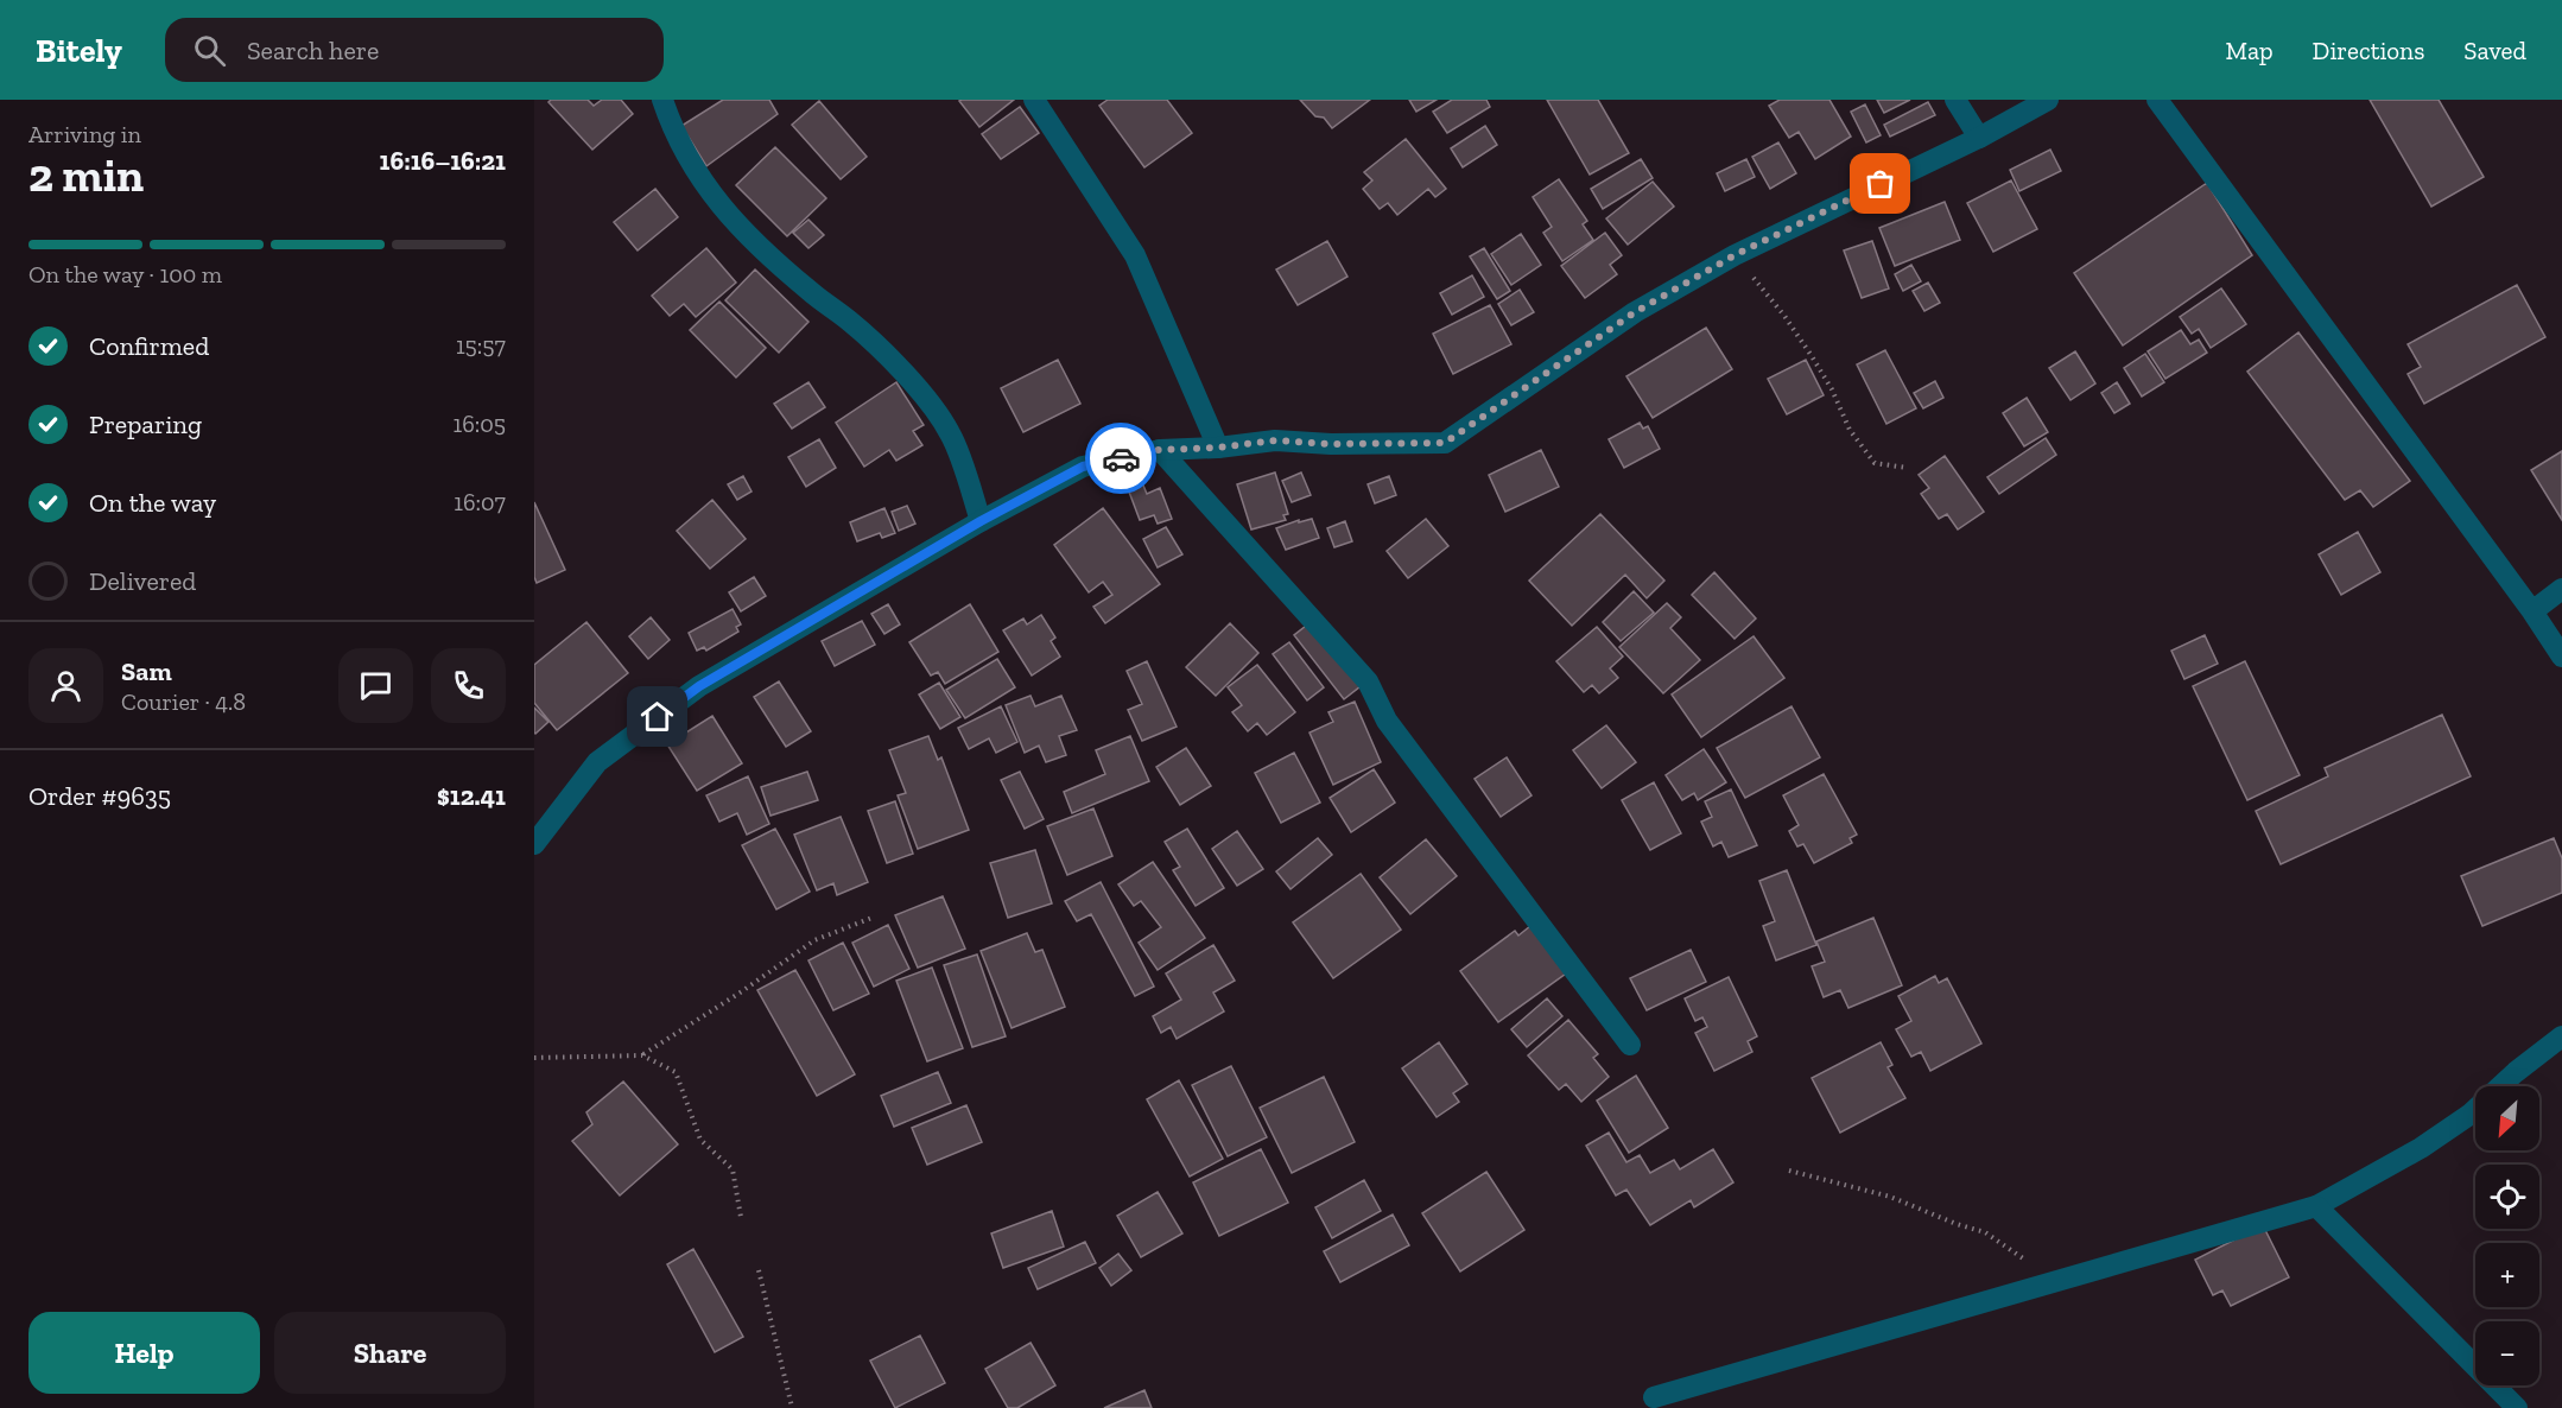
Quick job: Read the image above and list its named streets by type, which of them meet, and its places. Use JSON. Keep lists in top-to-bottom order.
{
  "north": "bottom left",
  "page": {
    "header": "Bitely",
    "search": "Search here",
    "nav": ["Map", "Directions", "Saved"],
    "heading": ["2 min", "Arriving in", "16:16–16:21"],
    "panel": [
      "Sam",
      "Courier · 4.8",
      "Order #9635",
      "$12.41"
    ],
    "bar": "On the way · 100 m",
    "list": [
      ["Confirmed", "15:57"],
      ["Preparing", "16:05"],
      ["On the way", "16:07"],
      "Delivered"
    ],
    "map_buttons": ["+", "−"],
    "buttons": ["Help", "Share"]
  }
}
